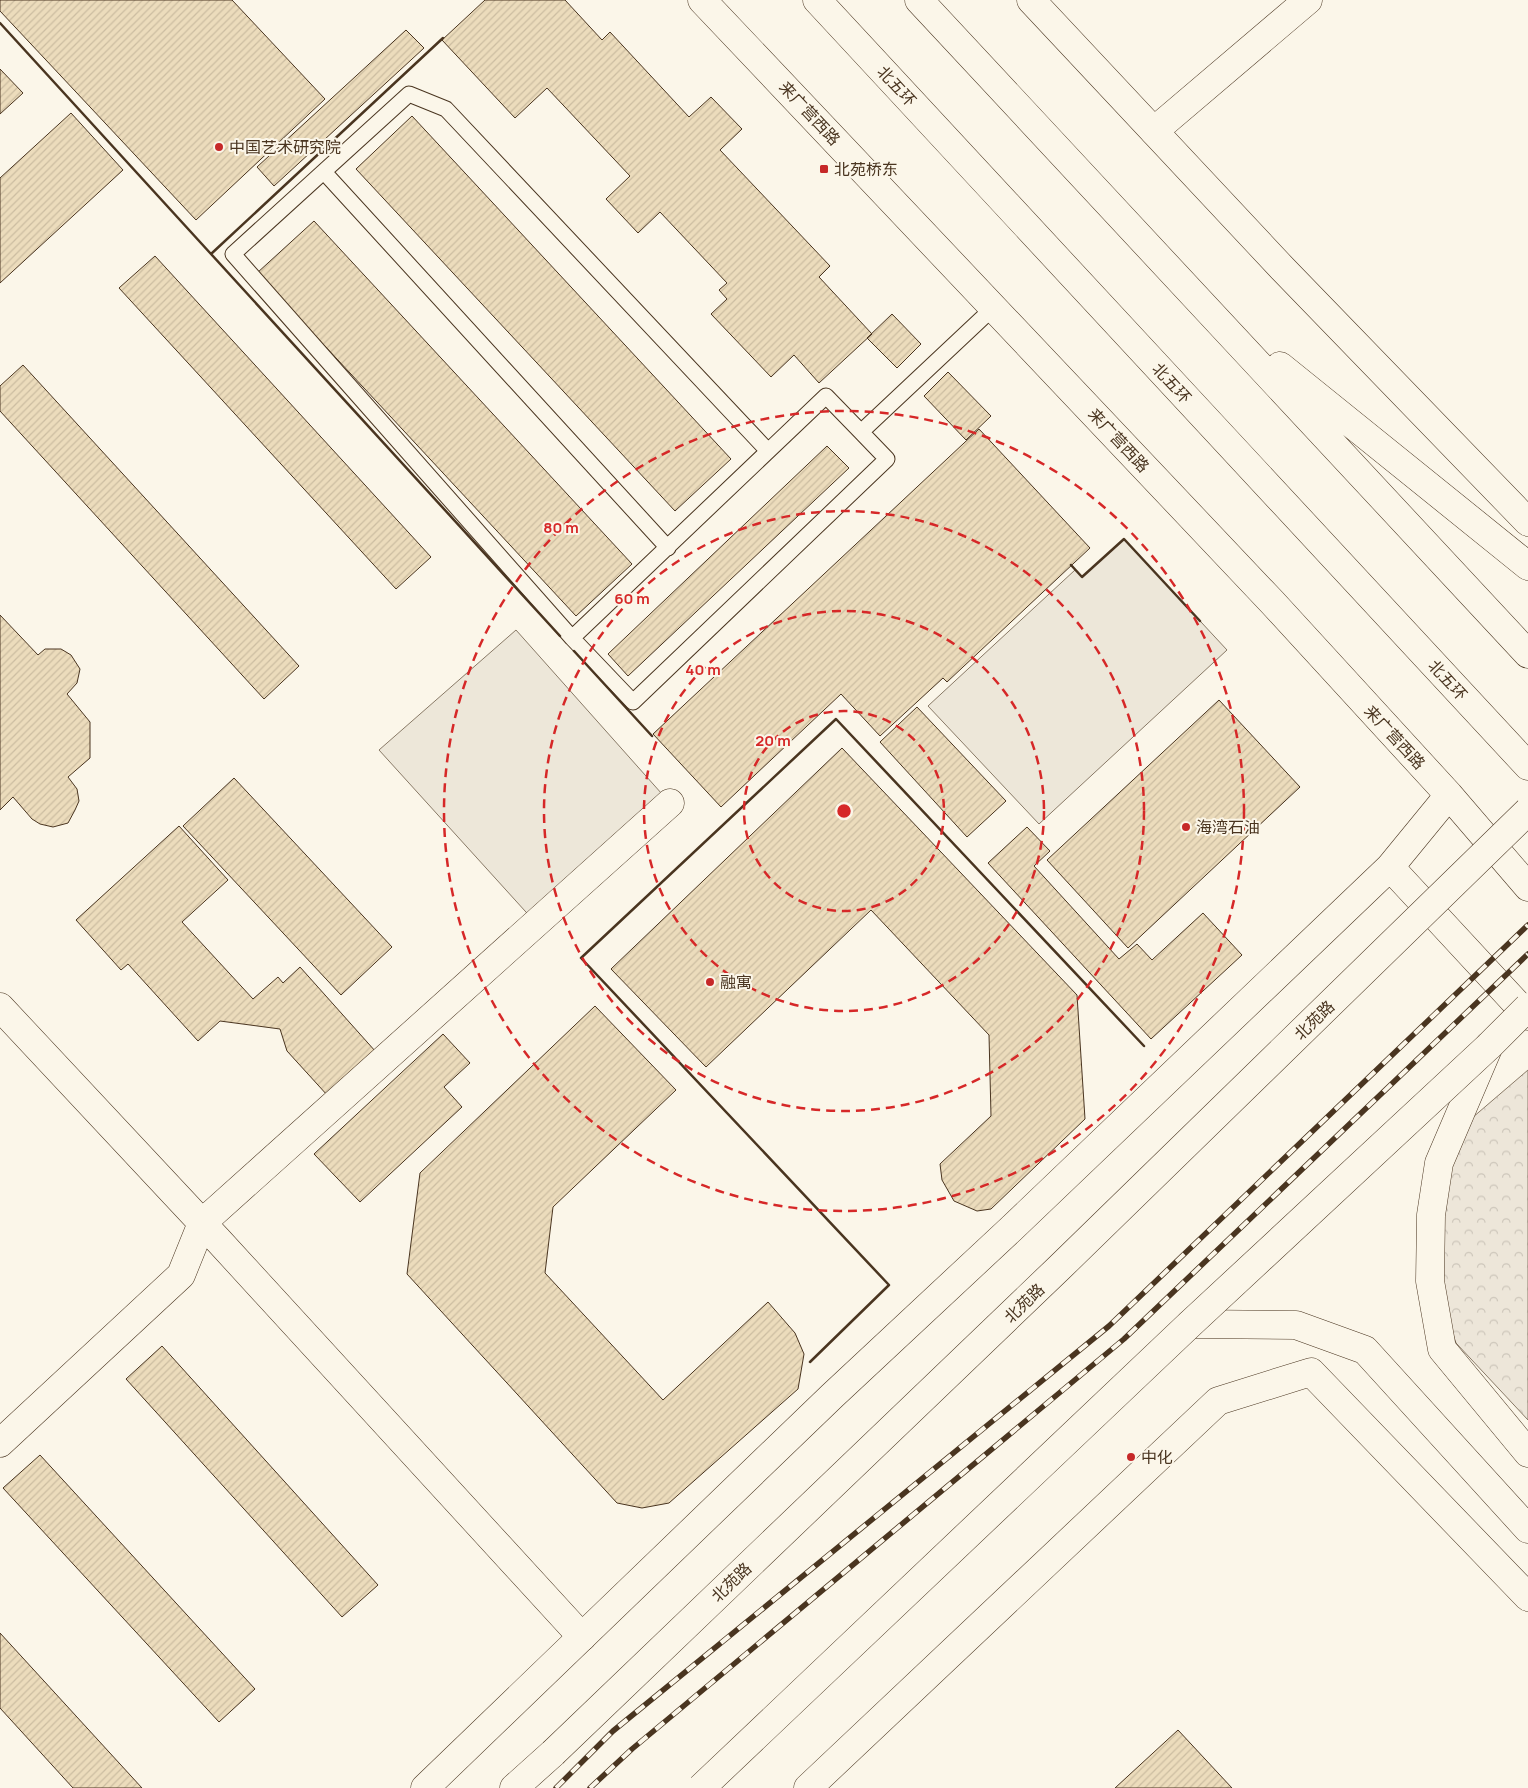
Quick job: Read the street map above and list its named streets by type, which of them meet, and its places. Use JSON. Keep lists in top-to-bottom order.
{
  "streets": {
    "main road": ["北五环", "来广营西路", "北苑路"]
  },
  "places": {
    "other": [
      "中国艺术研究院",
      "海湾石油",
      "融寓",
      "中化"
    ],
    "transit": ["北苑桥东"]
  },
  "rings": [
    "80 m",
    "60 m",
    "40 m",
    "20 m"
  ]
}
